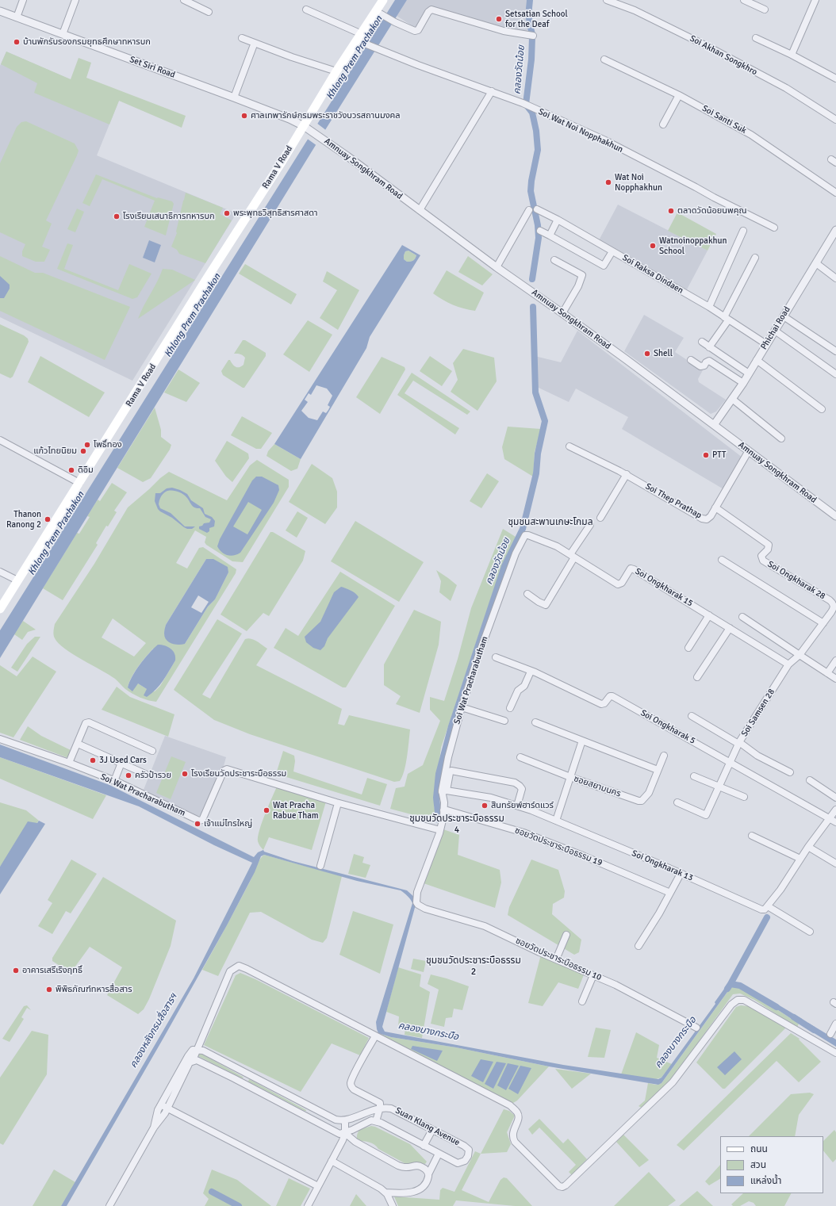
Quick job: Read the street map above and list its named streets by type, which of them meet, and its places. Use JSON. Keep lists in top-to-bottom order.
{
  "streets": {
    "main road": ["Rama V Road"],
    "street": [
      "Soi Akhan Songkhro",
      "Set Siri Road",
      "Soi Santi Suk",
      "Soi Wat Noi Nopphakhun",
      "Amnuay Songkhram Road",
      "Soi Raksa Dindaen",
      "Phichai Road",
      "Soi Thep Prathap",
      "Soi Ongkharak 28",
      "Soi Ongkharak 15",
      "Soi Wat Pracharabutham",
      "Soi Samsen 28",
      "Soi Ongkharak 5",
      "ซอยสยามนคร",
      "ซอยวัดประชาระบือธรรม 19",
      "Soi Ongkharak 13",
      "ซอยวัดประชาระบือธรรม 10",
      "Suan Klang Avenue"
    ]
  },
  "crossings": [
    ["Set Siri Road", "Rama V Road"],
    ["Set Siri Road", "Amnuay Songkhram Road"],
    ["Soi Wat Noi Nopphakhun", "Rama V Road"],
    ["Rama V Road", "Amnuay Songkhram Road"],
    ["Amnuay Songkhram Road", "Phichai Road"],
    ["Amnuay Songkhram Road", "Soi Thep Prathap"],
    ["Soi Raksa Dindaen", "Phichai Road"],
    ["Soi Thep Prathap", "Soi Ongkharak 28"],
    ["Soi Ongkharak 28", "Soi Samsen 28"],
    ["Soi Ongkharak 15", "Soi Wat Pracharabutham"],
    ["Soi Ongkharak 15", "Soi Samsen 28"],
    ["Soi Wat Pracharabutham", "ซอยวัดประชาระบือธรรม 19"],
    ["Soi Wat Pracharabutham", "Soi Ongkharak 13"],
    ["Soi Wat Pracharabutham", "ซอยวัดประชาระบือธรรม 10"],
    ["Soi Samsen 28", "Soi Ongkharak 5"]
  ],
  "districts": ["ชุมชนสะพานเกษะโกมล", "ชุมชนวัดประชาระบือธรรม 4", "ชุมชนวัดประชาระบือธรรม 2"],
  "water": [
    "Khlong Prem Prachakon",
    "คลองวัดน้อย",
    "คลองหลังกรมสื่อสารฯ",
    "คลองบางกระบือ"
  ],
  "places": [
    "Setsatian School for the Deaf",
    "บ้านพักรับรองกรมยุทธศึกษาทหารบก",
    "ศาลเทพารักษ์กรมพระราชวังบวรสถานมงคล",
    "Wat Noi Nopphakhun",
    "ตลาดวัดน้อยนพคุณ",
    "พระพุทธวิสุทธิสารศาสดา",
    "โรงเรียนเสนาธิการทหารบก",
    "Watnoinoppakhun School",
    "Shell",
    "โพธิ์ทอง",
    "แก้วไทยนิยม",
    "PTT",
    "ดิอิม",
    "Thanon Ranong 2",
    "3J Used Cars",
    "โรงเรียนวัดประชาระบือธรรม",
    "ครัวป้ารวย",
    "สินทรัยพ์ฮาร์ดแวร์",
    "Wat Pracha Rabue Tham",
    "เจ้าแม่ไทรใหญ่",
    "อาคารเสรีเริงฤทธิ์",
    "พิพิธภัณฑ์ทหารสื่อสาร"
  ],
  "legend": ["ถนน", "สวน", "แหล่งน้ำ"]
}
